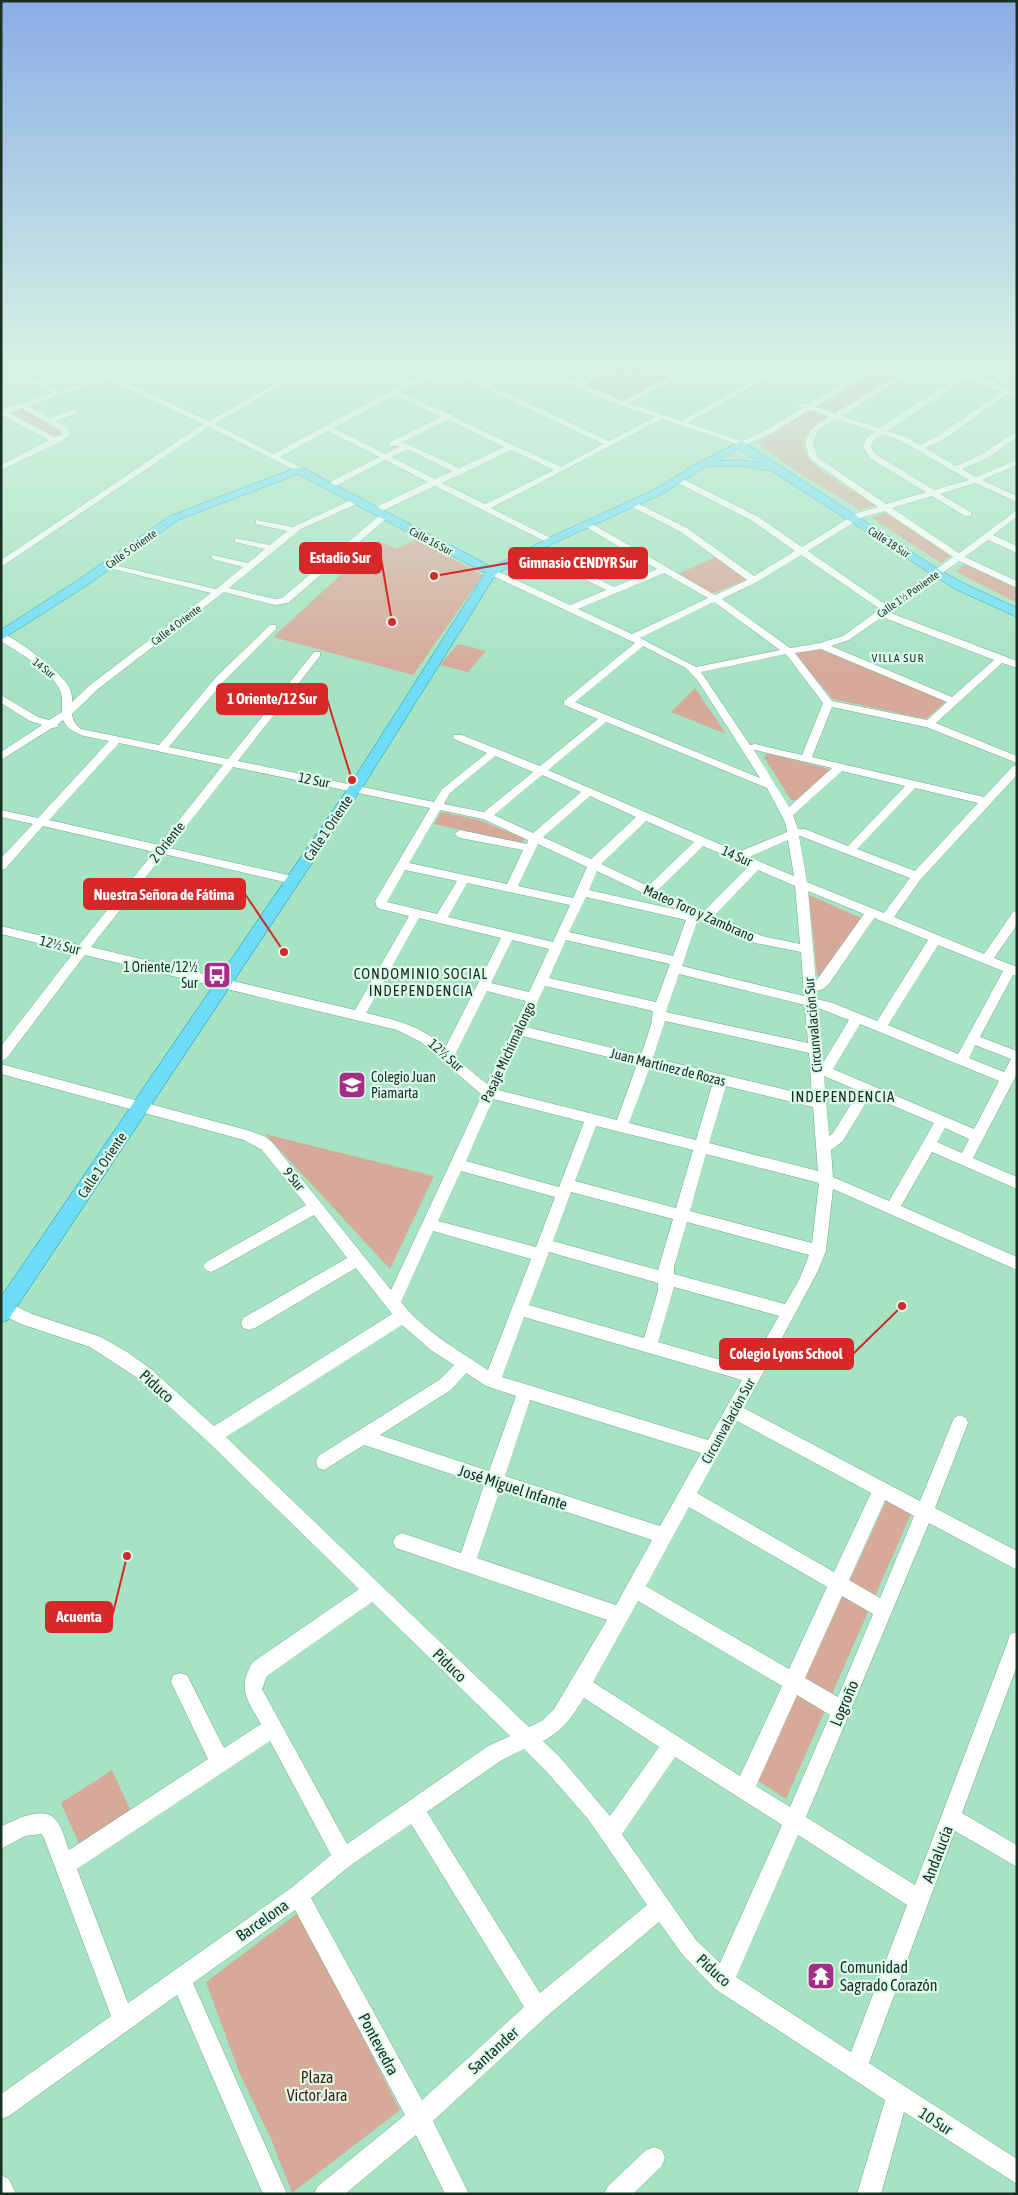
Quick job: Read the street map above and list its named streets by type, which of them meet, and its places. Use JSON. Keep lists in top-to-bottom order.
{
  "streets": {
    "main road": [
      "Calle 16 Sur",
      "Calle 18 Sur",
      "Calle 5 Oriente",
      "Calle 1 Oriente"
    ],
    "street": [
      "Calle 1½ Poniente",
      "Calle 4 Oriente",
      "14 Sur",
      "12 Sur",
      "2 Oriente",
      "Mateo Toro y Zambrano",
      "12½ Sur",
      "Circunvalación Sur",
      "Pasaje Michimalongo",
      "Juan Martínez de Rozas",
      "9 Sur",
      "Piduco",
      "José Miguel Infante",
      "Logroño",
      "Andalucía",
      "Barcelona",
      "Pontevedra",
      "Santander",
      "10 Sur"
    ]
  },
  "crossings": [
    ["Calle 16 Sur", "Calle 5 Oriente"],
    ["Calle 16 Sur", "Calle 1½ Poniente"],
    ["Calle 16 Sur", "Calle 4 Oriente"],
    ["Calle 16 Sur", "Calle 1 Oriente"],
    ["Calle 16 Sur", "Circunvalación Sur"],
    ["Calle 18 Sur", "Calle 1½ Poniente"],
    ["Calle 5 Oriente", "14 Sur"],
    ["Calle 4 Oriente", "14 Sur"],
    ["Calle 4 Oriente", "12 Sur"],
    ["14 Sur", "Circunvalación Sur"],
    ["14 Sur", "Pasaje Michimalongo"],
    ["12 Sur", "Calle 1 Oriente"],
    ["12 Sur", "2 Oriente"],
    ["12 Sur", "Mateo Toro y Zambrano"],
    ["12 Sur", "Pasaje Michimalongo"],
    ["Calle 1 Oriente", "12½ Sur"],
    ["Calle 1 Oriente", "9 Sur"],
    ["Calle 1 Oriente", "Piduco"],
    ["2 Oriente", "12½ Sur"],
    ["Mateo Toro y Zambrano", "Circunvalación Sur"],
    ["Mateo Toro y Zambrano", "Pasaje Michimalongo"],
    ["12½ Sur", "Circunvalación Sur"],
    ["12½ Sur", "Pasaje Michimalongo"],
    ["Circunvalación Sur", "Juan Martínez de Rozas"],
    ["Circunvalación Sur", "9 Sur"],
    ["Circunvalación Sur", "Piduco"],
    ["Circunvalación Sur", "José Miguel Infante"],
    ["Circunvalación Sur", "Barcelona"],
    ["Pasaje Michimalongo", "Juan Martínez de Rozas"],
    ["Pasaje Michimalongo", "9 Sur"],
    ["Piduco", "Logroño"],
    ["Piduco", "Andalucía"],
    ["Piduco", "Barcelona"],
    ["Piduco", "Santander"],
    ["Piduco", "10 Sur"],
    ["Andalucía", "10 Sur"],
    ["Barcelona", "Pontevedra"],
    ["Pontevedra", "Santander"]
  ],
  "districts": ["VILLA SUR", "CONDOMINIO SOCIAL INDEPENDENCIA", "INDEPENDENCIA"],
  "parks": ["Plaza Victor Jara"],
  "places": {
    "other": [
      "Gimnasio CENDYR Sur",
      "Estadio Sur",
      "1 Oriente/12 Sur",
      "Nuestra Señora de Fátima",
      "Colegio Lyons School",
      "Acuenta"
    ],
    "bus stop": ["1 Oriente/12½ Sur"],
    "school or university": ["Colegio Juan Piamarta"],
    "temple": ["Comunidad Sagrado Corazón"]
  }
}
